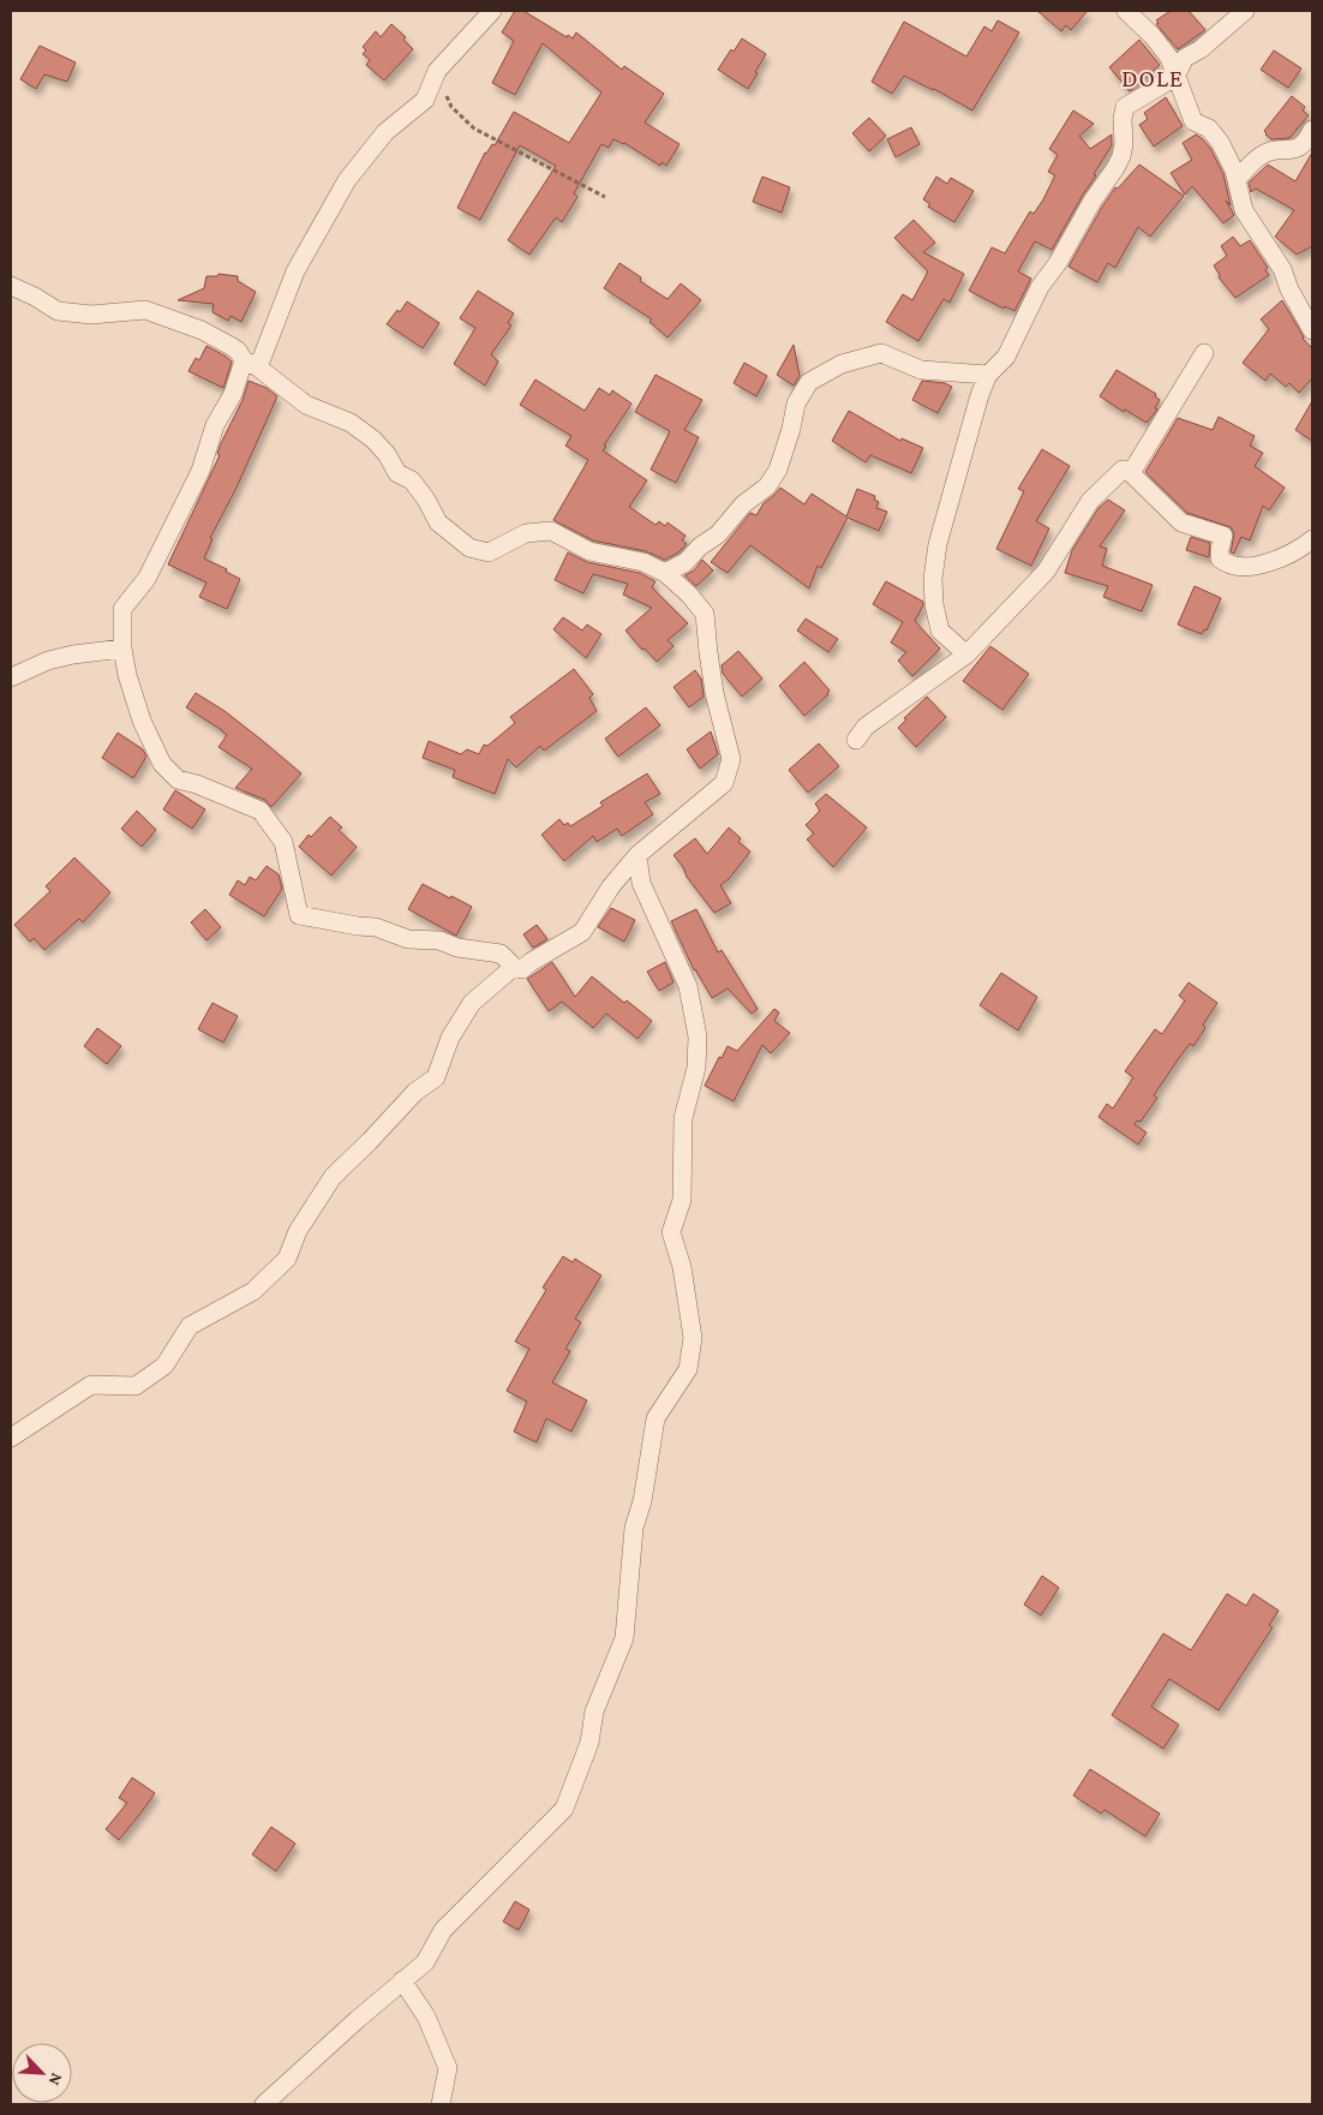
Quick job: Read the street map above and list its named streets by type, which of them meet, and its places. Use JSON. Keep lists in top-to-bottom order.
{
  "districts": ["DOLE"],
  "north": "bottom right"
}
